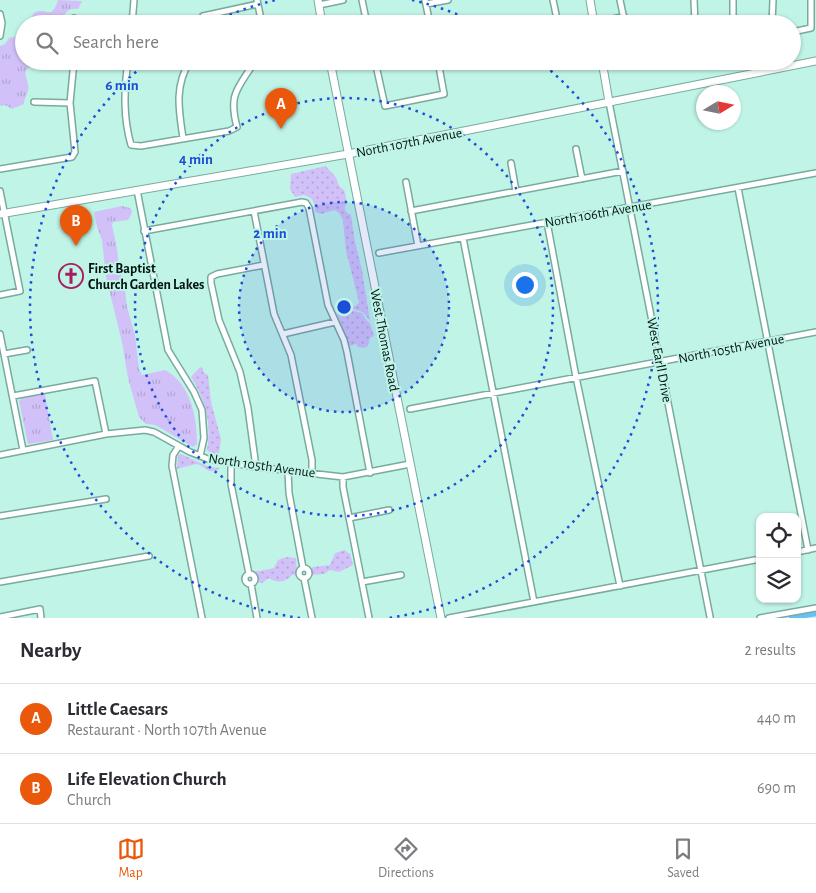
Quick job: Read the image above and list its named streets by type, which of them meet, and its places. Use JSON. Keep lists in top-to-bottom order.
{
  "streets": {
    "main road": ["North 107th Avenue", "West Thomas Road"],
    "street": ["North 106th Avenue", "North 105th Avenue", "West Earll Drive"]
  },
  "crossings": [
    ["North 107th Avenue", "West Thomas Road"],
    ["North 107th Avenue", "West Earll Drive"],
    ["North 106th Avenue", "West Earll Drive"],
    ["West Thomas Road", "North 105th Avenue"],
    ["North 105th Avenue", "West Earll Drive"]
  ],
  "places": {
    "church": ["First Baptist Church Garden Lakes"]
  },
  "north": "right",
  "page": {
    "search": "Search here",
    "pins": ["A", "B"],
    "heading": ["Nearby", "2 results"],
    "list": [
      {
        "mark": "A",
        "name": "Little Caesars",
        "note": "Restaurant · North 107th Avenue",
        "value": "440 m"
      },
      {
        "mark": "B",
        "name": "Life Elevation Church",
        "note": "Church",
        "value": "690 m"
      }
    ],
    "nav": ["Map", "Directions", "Saved"]
  },
  "rings": ["6 min", "4 min", "2 min"]
}
